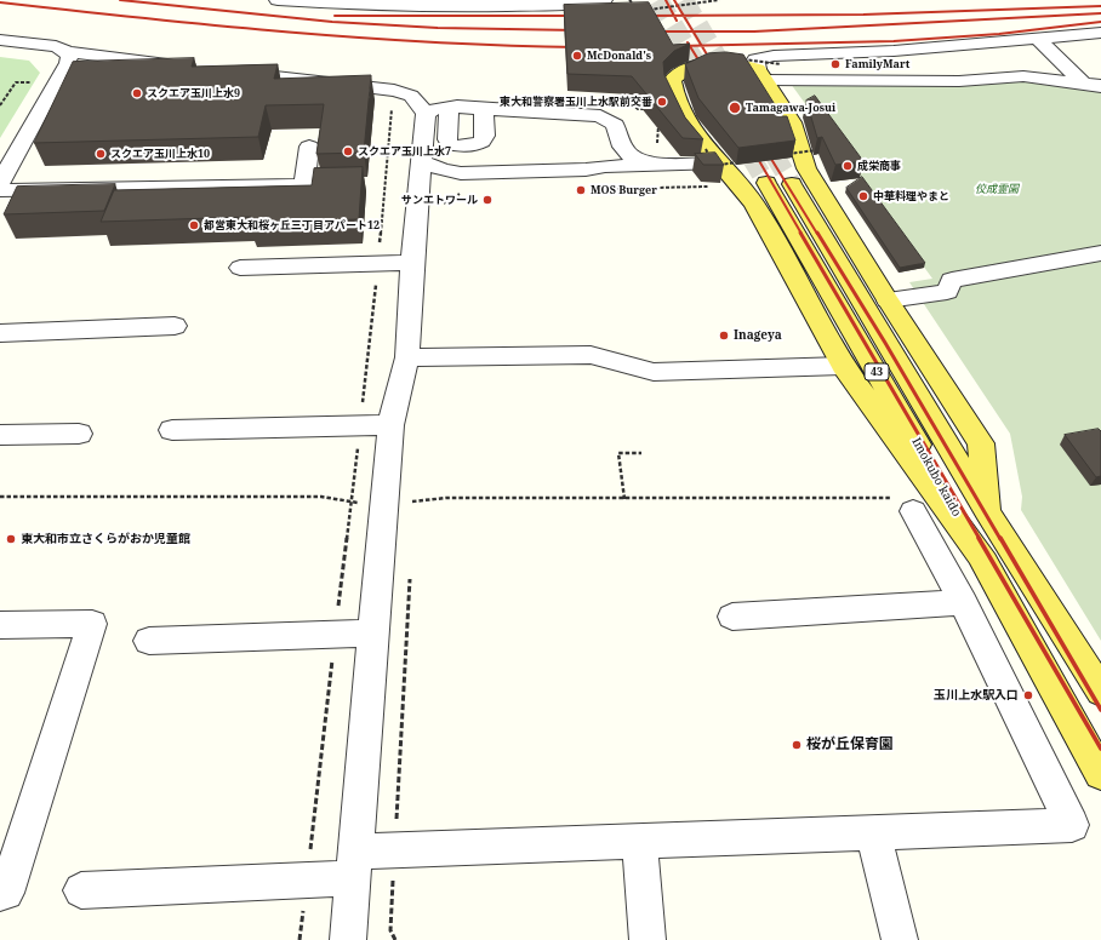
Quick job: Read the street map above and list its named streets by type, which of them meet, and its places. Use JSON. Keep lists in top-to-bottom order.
{
  "streets": {
    "main road": ["43", "Imokubo kaido"]
  },
  "parks": ["佼成霊園"],
  "places": [
    "McDonald's",
    "FamilyMart",
    "スクエア玉川上水9",
    "東大和警察署玉川上水駅前交番",
    "Tamagawa-Josui",
    "スクエア玉川上水7",
    "スクエア玉川上水10",
    "成栄商事",
    "MOS Burger",
    "中華料理やまと",
    "サンエトワール",
    "都営東大和桜ヶ丘三丁目アパート12",
    "Inageya",
    "東大和市立さくらがおか児童館",
    "玉川上水駅入口",
    "桜が丘保育園"
  ]
}
